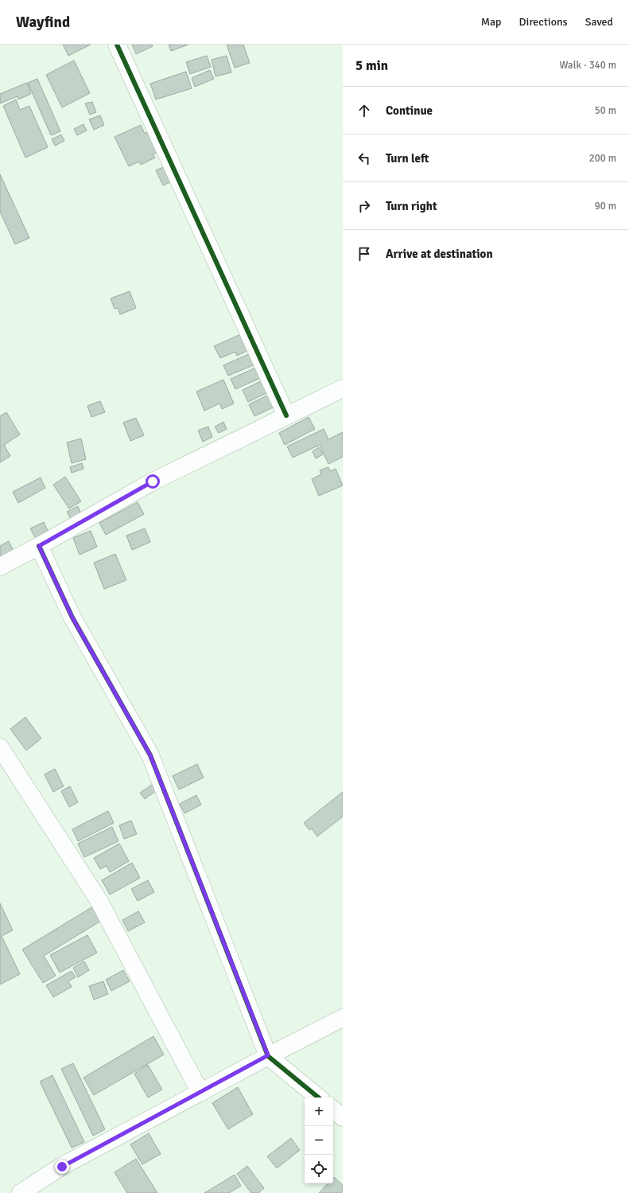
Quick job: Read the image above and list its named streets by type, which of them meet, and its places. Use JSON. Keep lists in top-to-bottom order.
{
  "page": {
    "header": "Wayfind",
    "nav": ["Map", "Directions", "Saved"],
    "heading": ["5 min", "Walk · 340 m"],
    "list": [
      ["Continue", "50 m"],
      ["Turn left", "200 m"],
      ["Turn right", "90 m"],
      "Arrive at destination"
    ],
    "map_buttons": ["+", "−"]
  }
}
